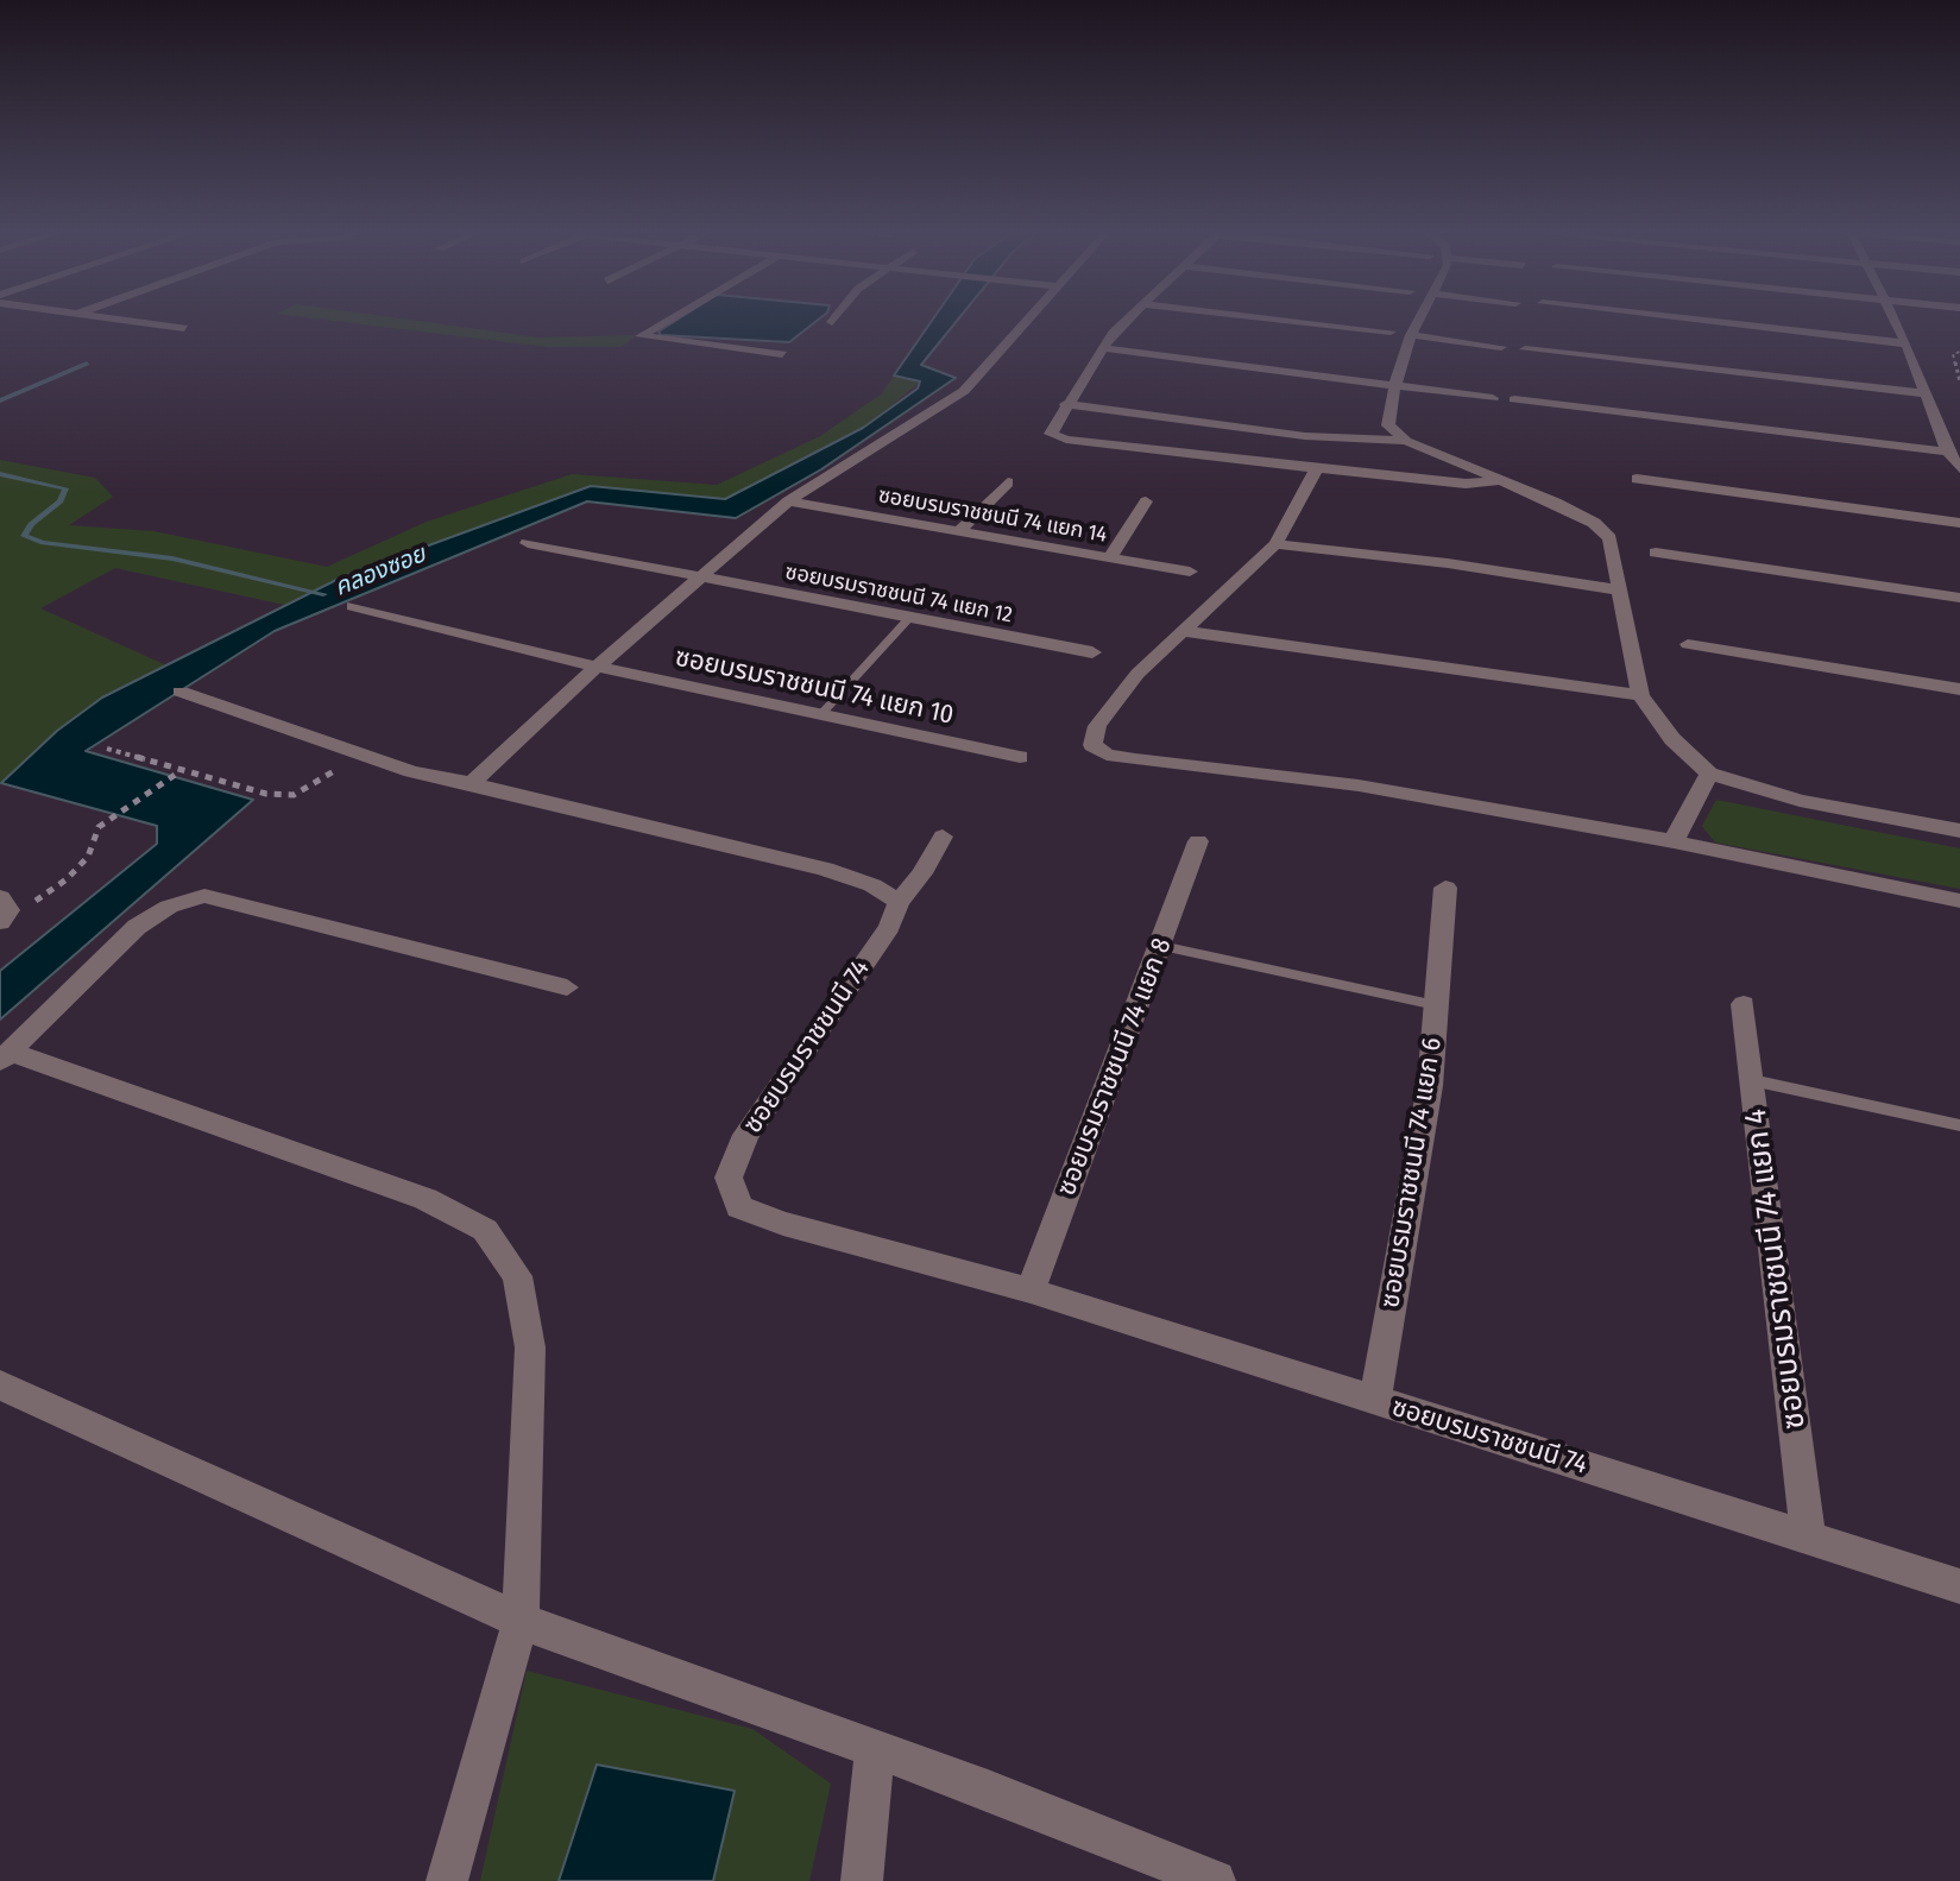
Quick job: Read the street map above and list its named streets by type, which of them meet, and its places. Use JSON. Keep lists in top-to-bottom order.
{
  "streets": {
    "street": [
      "ซอยบรมราชชนนี 74 แยก 14",
      "ซอยบรมราชชนนี 74 แยก 12",
      "ซอยบรมราชชนนี 74 แยก 10",
      "ซอยบรมราชชนนี 74",
      "ซอยบรมราชชนนี 74 แยก 8",
      "ซอยบรมราชชนนี 74 แยก 6",
      "ซอยบรมราชชนนี 74 แยก 4"
    ]
  },
  "crossings": [
    ["ซอยบรมราชชนนี 74", "ซอยบรมราชชนนี 74 แยก 8"],
    ["ซอยบรมราชชนนี 74", "ซอยบรมราชชนนี 74 แยก 6"],
    ["ซอยบรมราชชนนี 74", "ซอยบรมราชชนนี 74 แยก 4"]
  ],
  "water": ["คลองซอย"]
}
